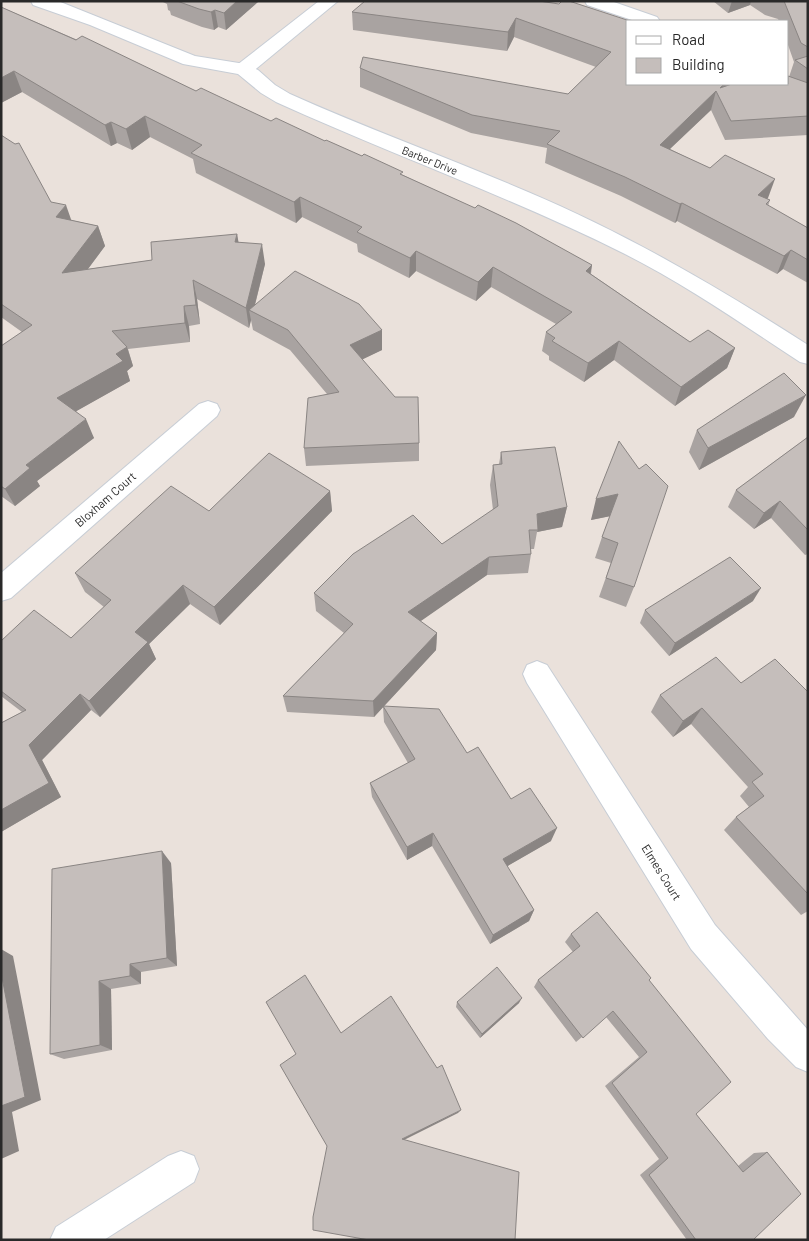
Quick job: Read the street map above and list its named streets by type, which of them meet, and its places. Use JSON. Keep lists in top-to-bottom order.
{
  "streets": {
    "street": ["Barber Drive", "Bloxham Court", "Elmes Court"]
  },
  "legend": ["Road", "Building"]
}
